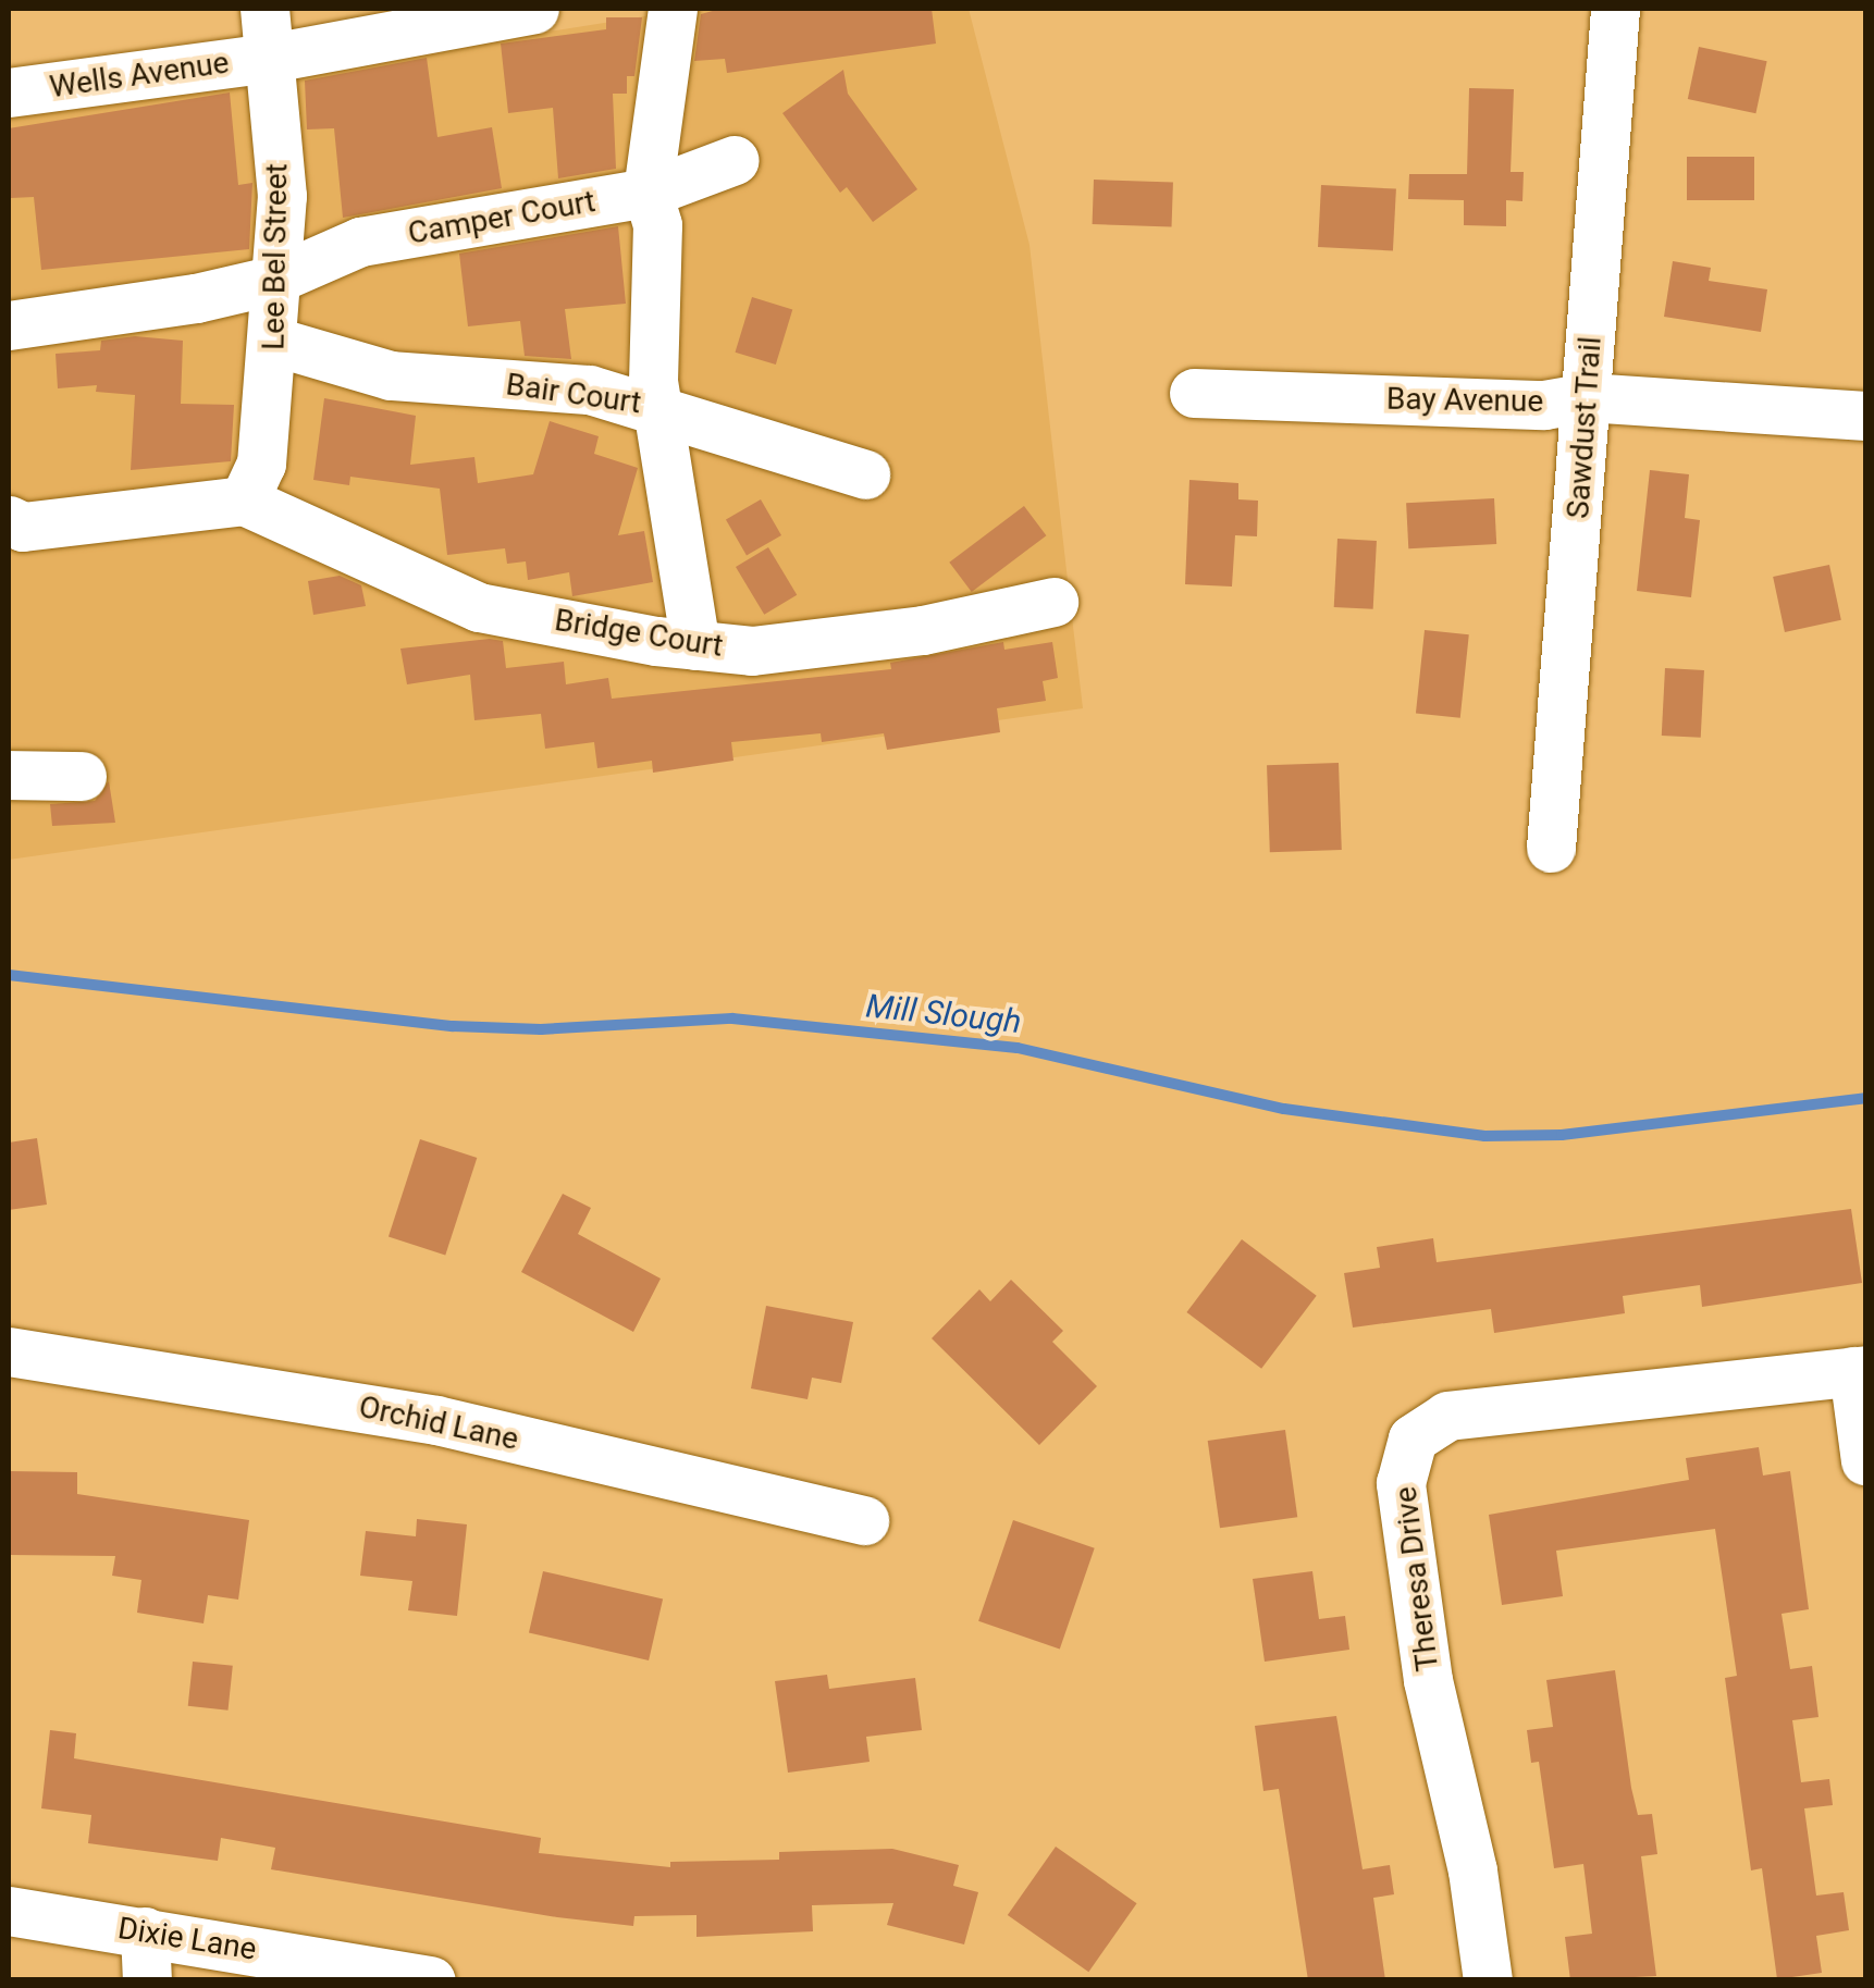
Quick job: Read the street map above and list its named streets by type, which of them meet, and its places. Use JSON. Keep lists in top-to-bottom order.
{
  "streets": {
    "street": [
      "Wells Avenue",
      "Camper Court",
      "Lee Bel Street",
      "Bair Court",
      "Bay Avenue",
      "Sawdust Trail",
      "Bridge Court",
      "Orchid Lane",
      "Theresa Drive",
      "Dixie Lane"
    ]
  },
  "crossings": [
    ["Wells Avenue", "Lee Bel Street"],
    ["Camper Court", "Lee Bel Street"],
    ["Lee Bel Street", "Bair Court"],
    ["Lee Bel Street", "Bridge Court"],
    ["Bay Avenue", "Sawdust Trail"]
  ],
  "water": ["Mill Slough"]
}
